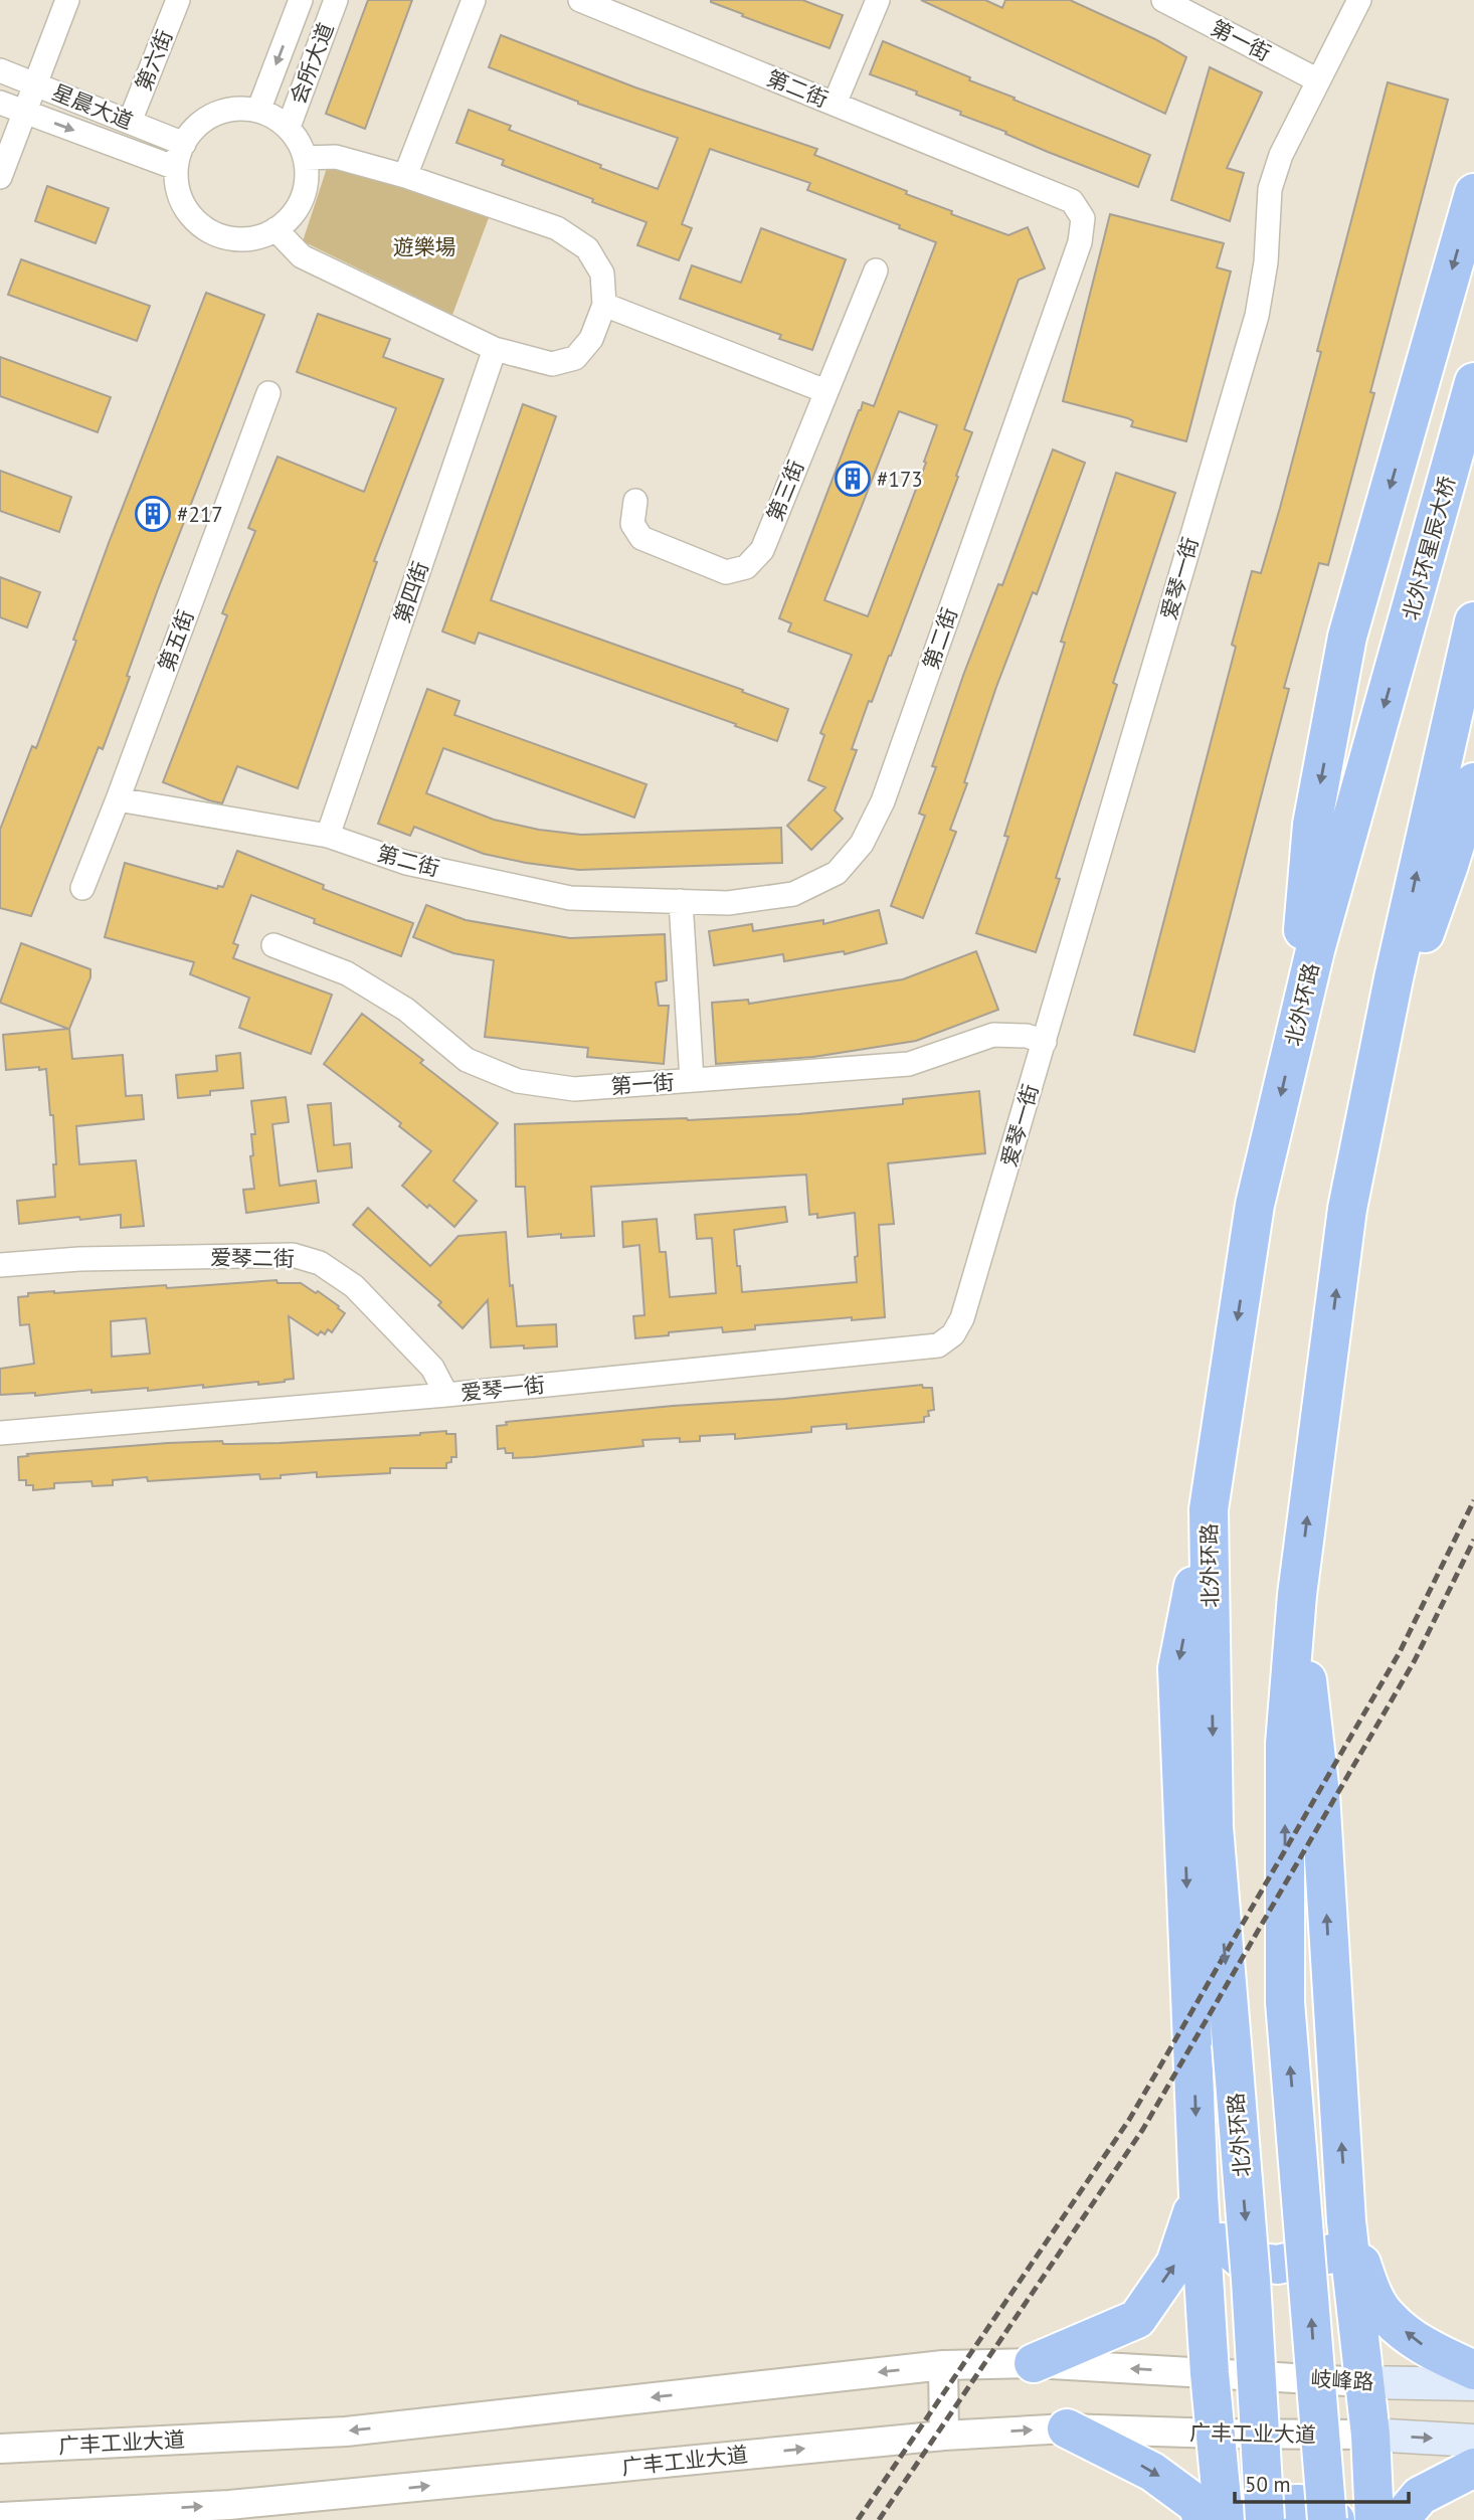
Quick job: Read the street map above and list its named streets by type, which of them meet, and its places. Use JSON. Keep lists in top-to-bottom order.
{
  "streets": {
    "highway": ["北外环星辰大桥", "北外环路"],
    "main road": ["岐峰路"],
    "street": [
      "第一街",
      "第六街",
      "会所大道",
      "第二街",
      "星晨大道",
      "第三街",
      "爱琴一街",
      "第四街",
      "第五街",
      "爱琴二街",
      "广丰工业大道"
    ]
  },
  "crossings": [
    ["第一街", "爱琴一街"],
    ["第六街", "星晨大道"],
    ["会所大道", "星晨大道"],
    ["第二街", "第四街"],
    ["第二街", "第五街"],
    ["北外环星辰大桥", "北外环路"],
    ["爱琴一街", "爱琴二街"],
    ["岐峰路", "广丰工业大道"]
  ],
  "parks": ["遊樂場"],
  "places": {
    "building": ["#173", "#217"]
  },
  "scale_bar": "50 m"
}
